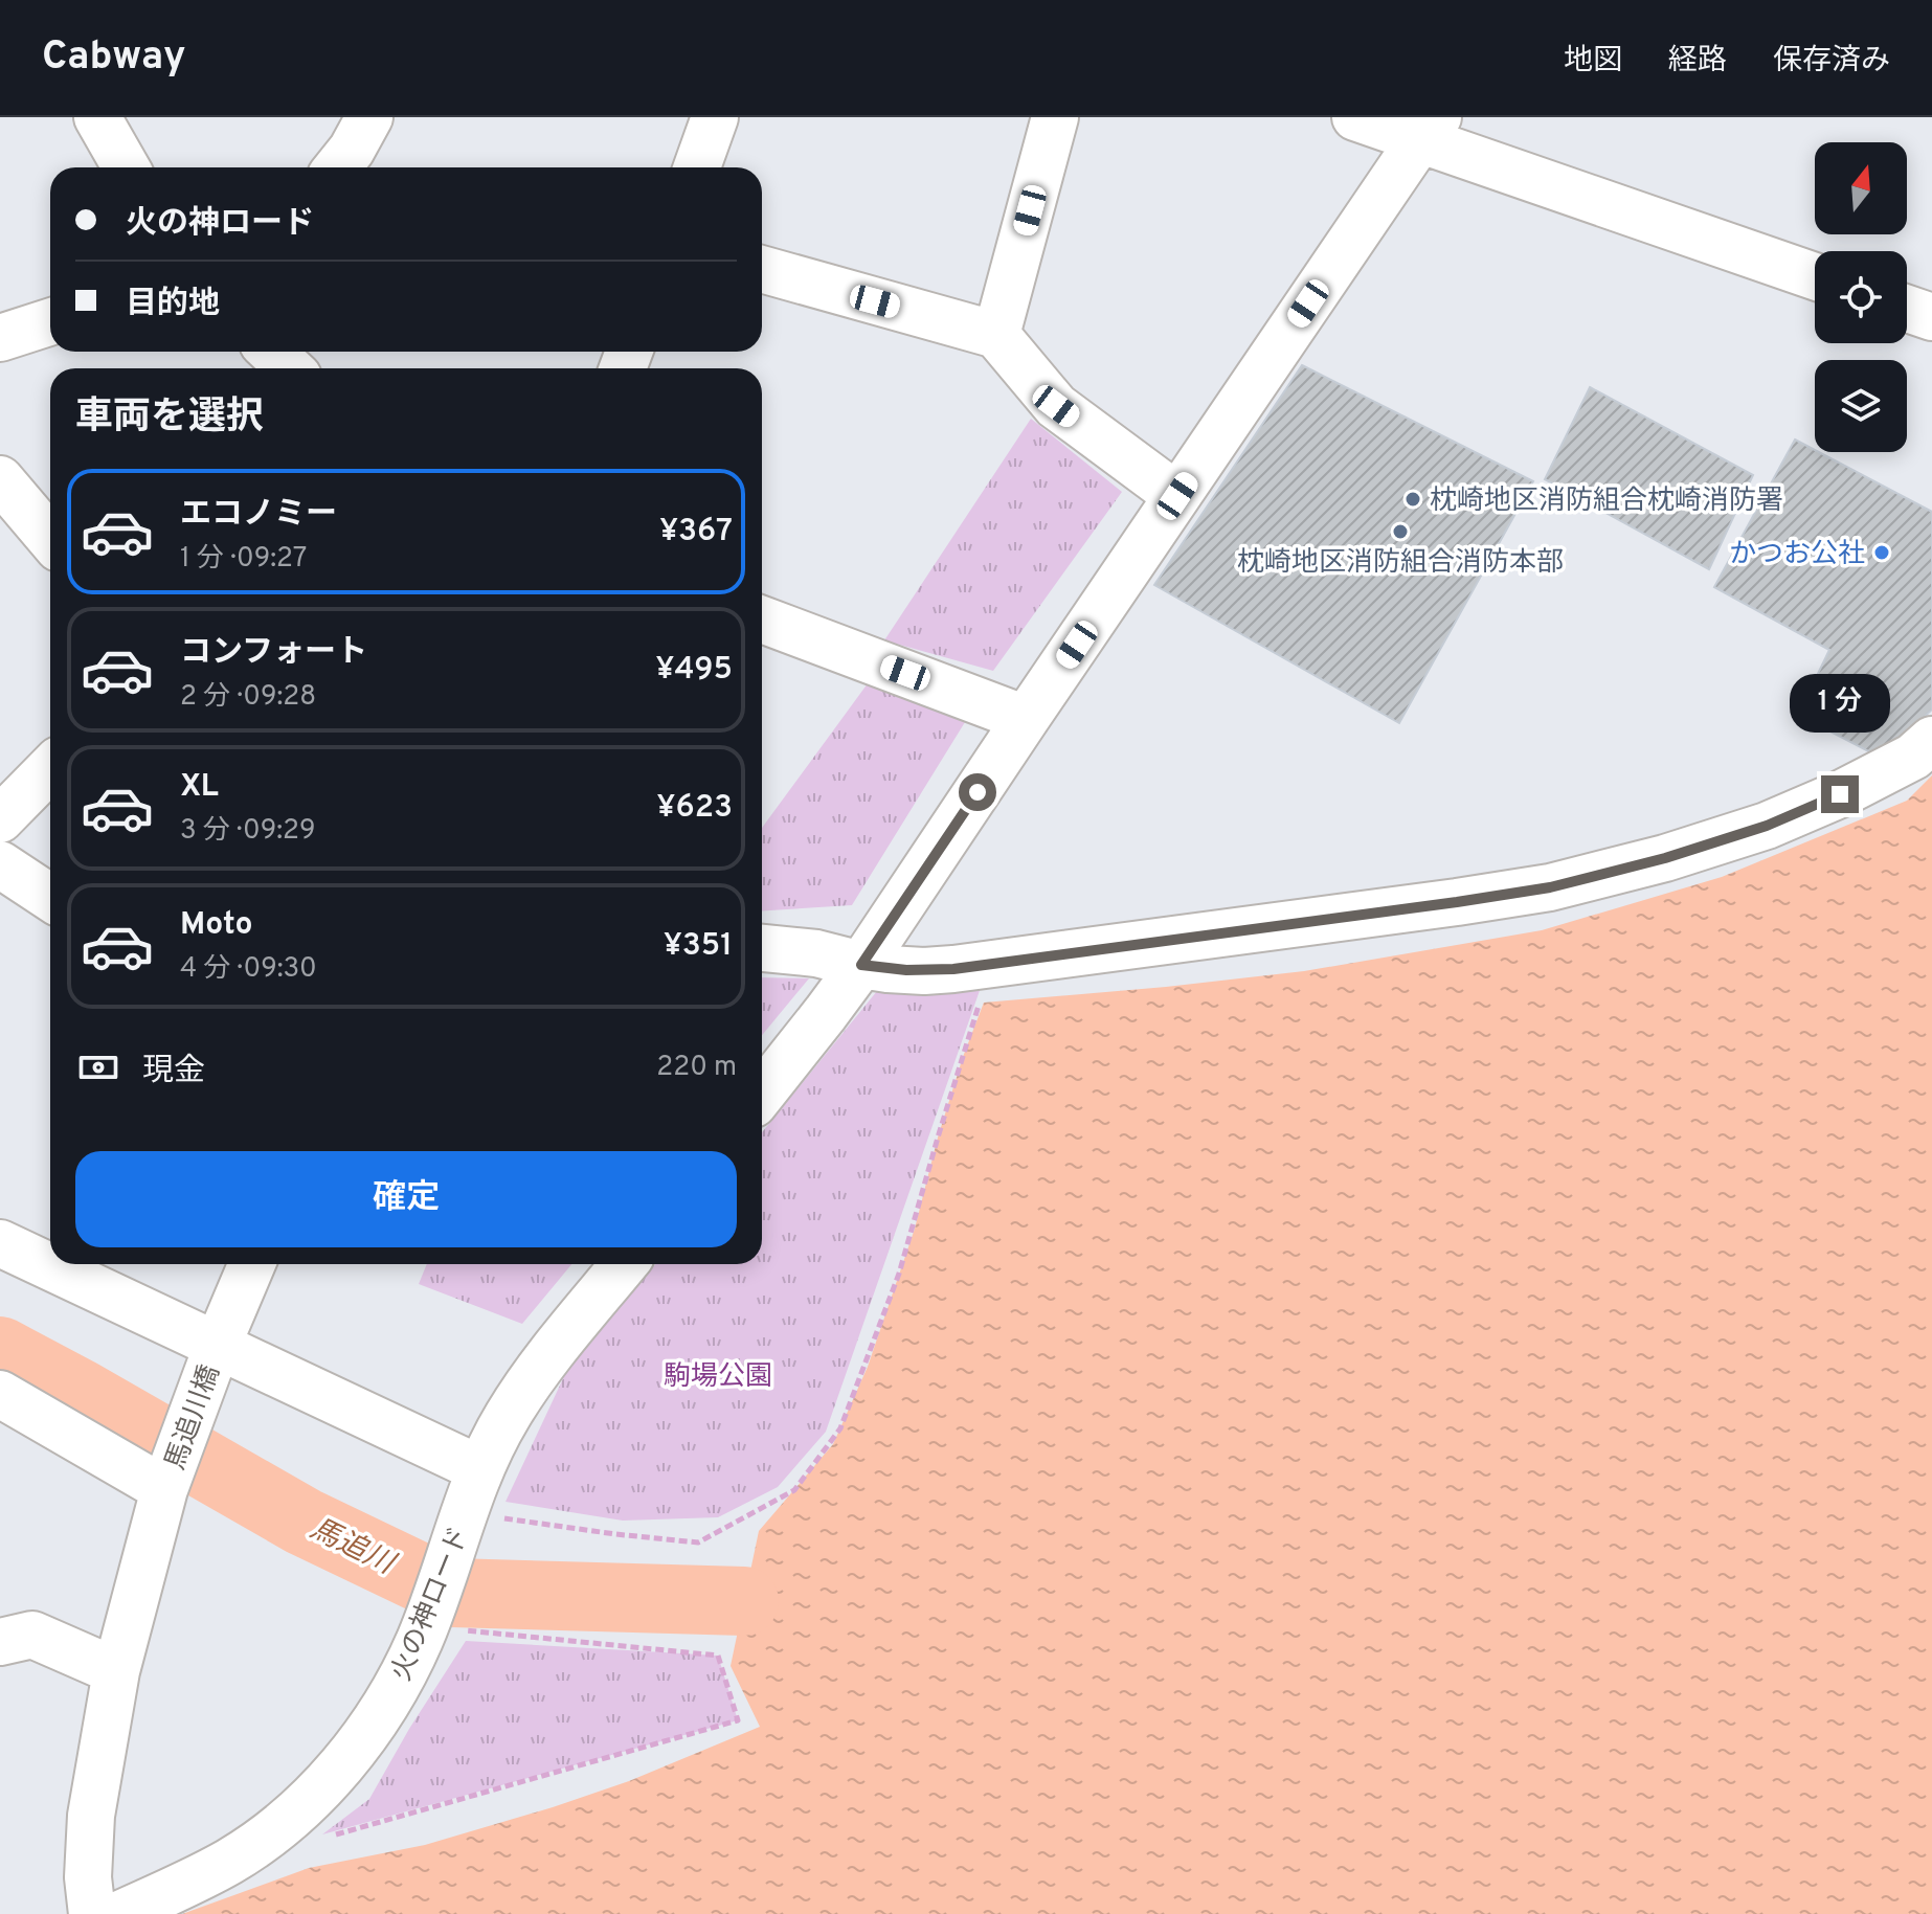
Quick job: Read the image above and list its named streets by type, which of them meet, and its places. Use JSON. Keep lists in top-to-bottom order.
{
  "streets": {
    "street": ["馬追川橋", "火の神ロード"]
  },
  "water": ["馬追川"],
  "parks": ["駒場公園"],
  "places": ["枕崎地区消防組合枕崎消防署", "枕崎地区消防組合消防本部", "かつお公社"],
  "north": "top",
  "page": {
    "header": "Cabway",
    "nav": ["地図", "経路", "保存済み"],
    "banner": ["火の神ロード", "目的地"],
    "heading": "車両を選択",
    "list": [
      {
        "name": "エコノミー",
        "note": "1 分 · 09:27",
        "value": "¥367"
      },
      {
        "name": "コンフォート",
        "note": "2 分 · 09:28",
        "value": "¥495"
      },
      {
        "name": "XL",
        "note": "3 分 · 09:29",
        "value": "¥623"
      },
      {
        "name": "Moto",
        "note": "4 分 · 09:30",
        "value": "¥351"
      }
    ],
    "bubble": "1 分",
    "pay": ["現金", "220 m"],
    "buttons": "確定"
  }
}
